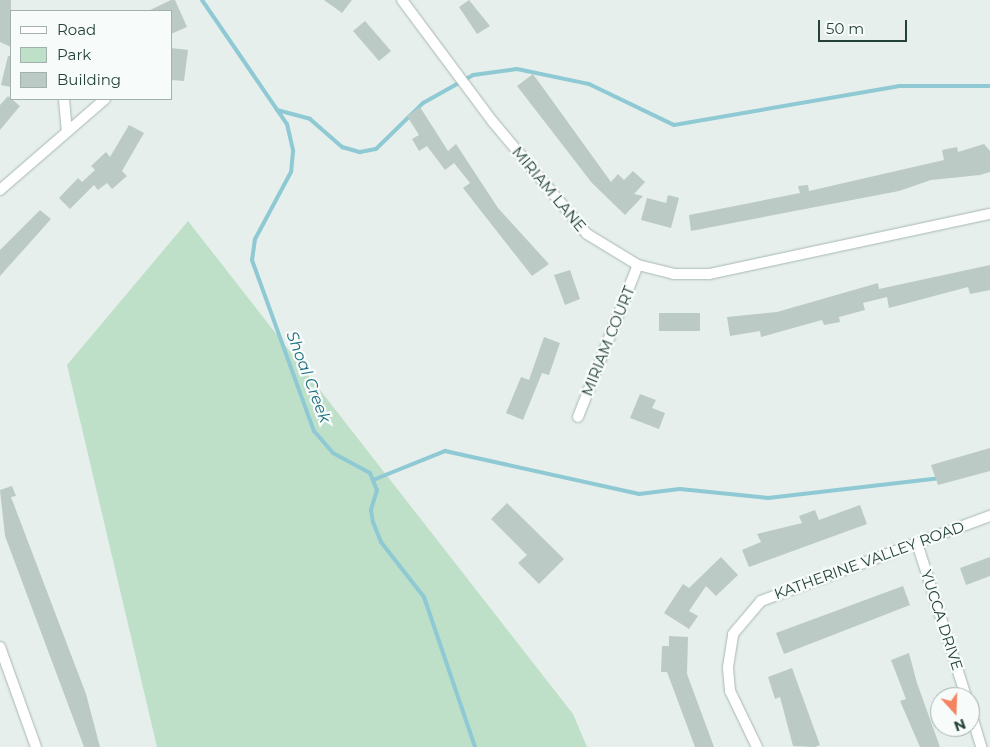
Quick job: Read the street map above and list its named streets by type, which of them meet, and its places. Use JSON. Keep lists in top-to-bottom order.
{
  "streets": {
    "street": [
      "MIRIAM LANE",
      "MIRIAM COURT",
      "KATHERINE VALLEY ROAD",
      "YUCCA DRIVE"
    ]
  },
  "crossings": [
    ["MIRIAM LANE", "MIRIAM COURT"],
    ["KATHERINE VALLEY ROAD", "YUCCA DRIVE"]
  ],
  "water": ["Shoal Creek"],
  "legend": ["Road", "Park", "Building"],
  "scale_bar": "50 m",
  "north": "bottom"
}
